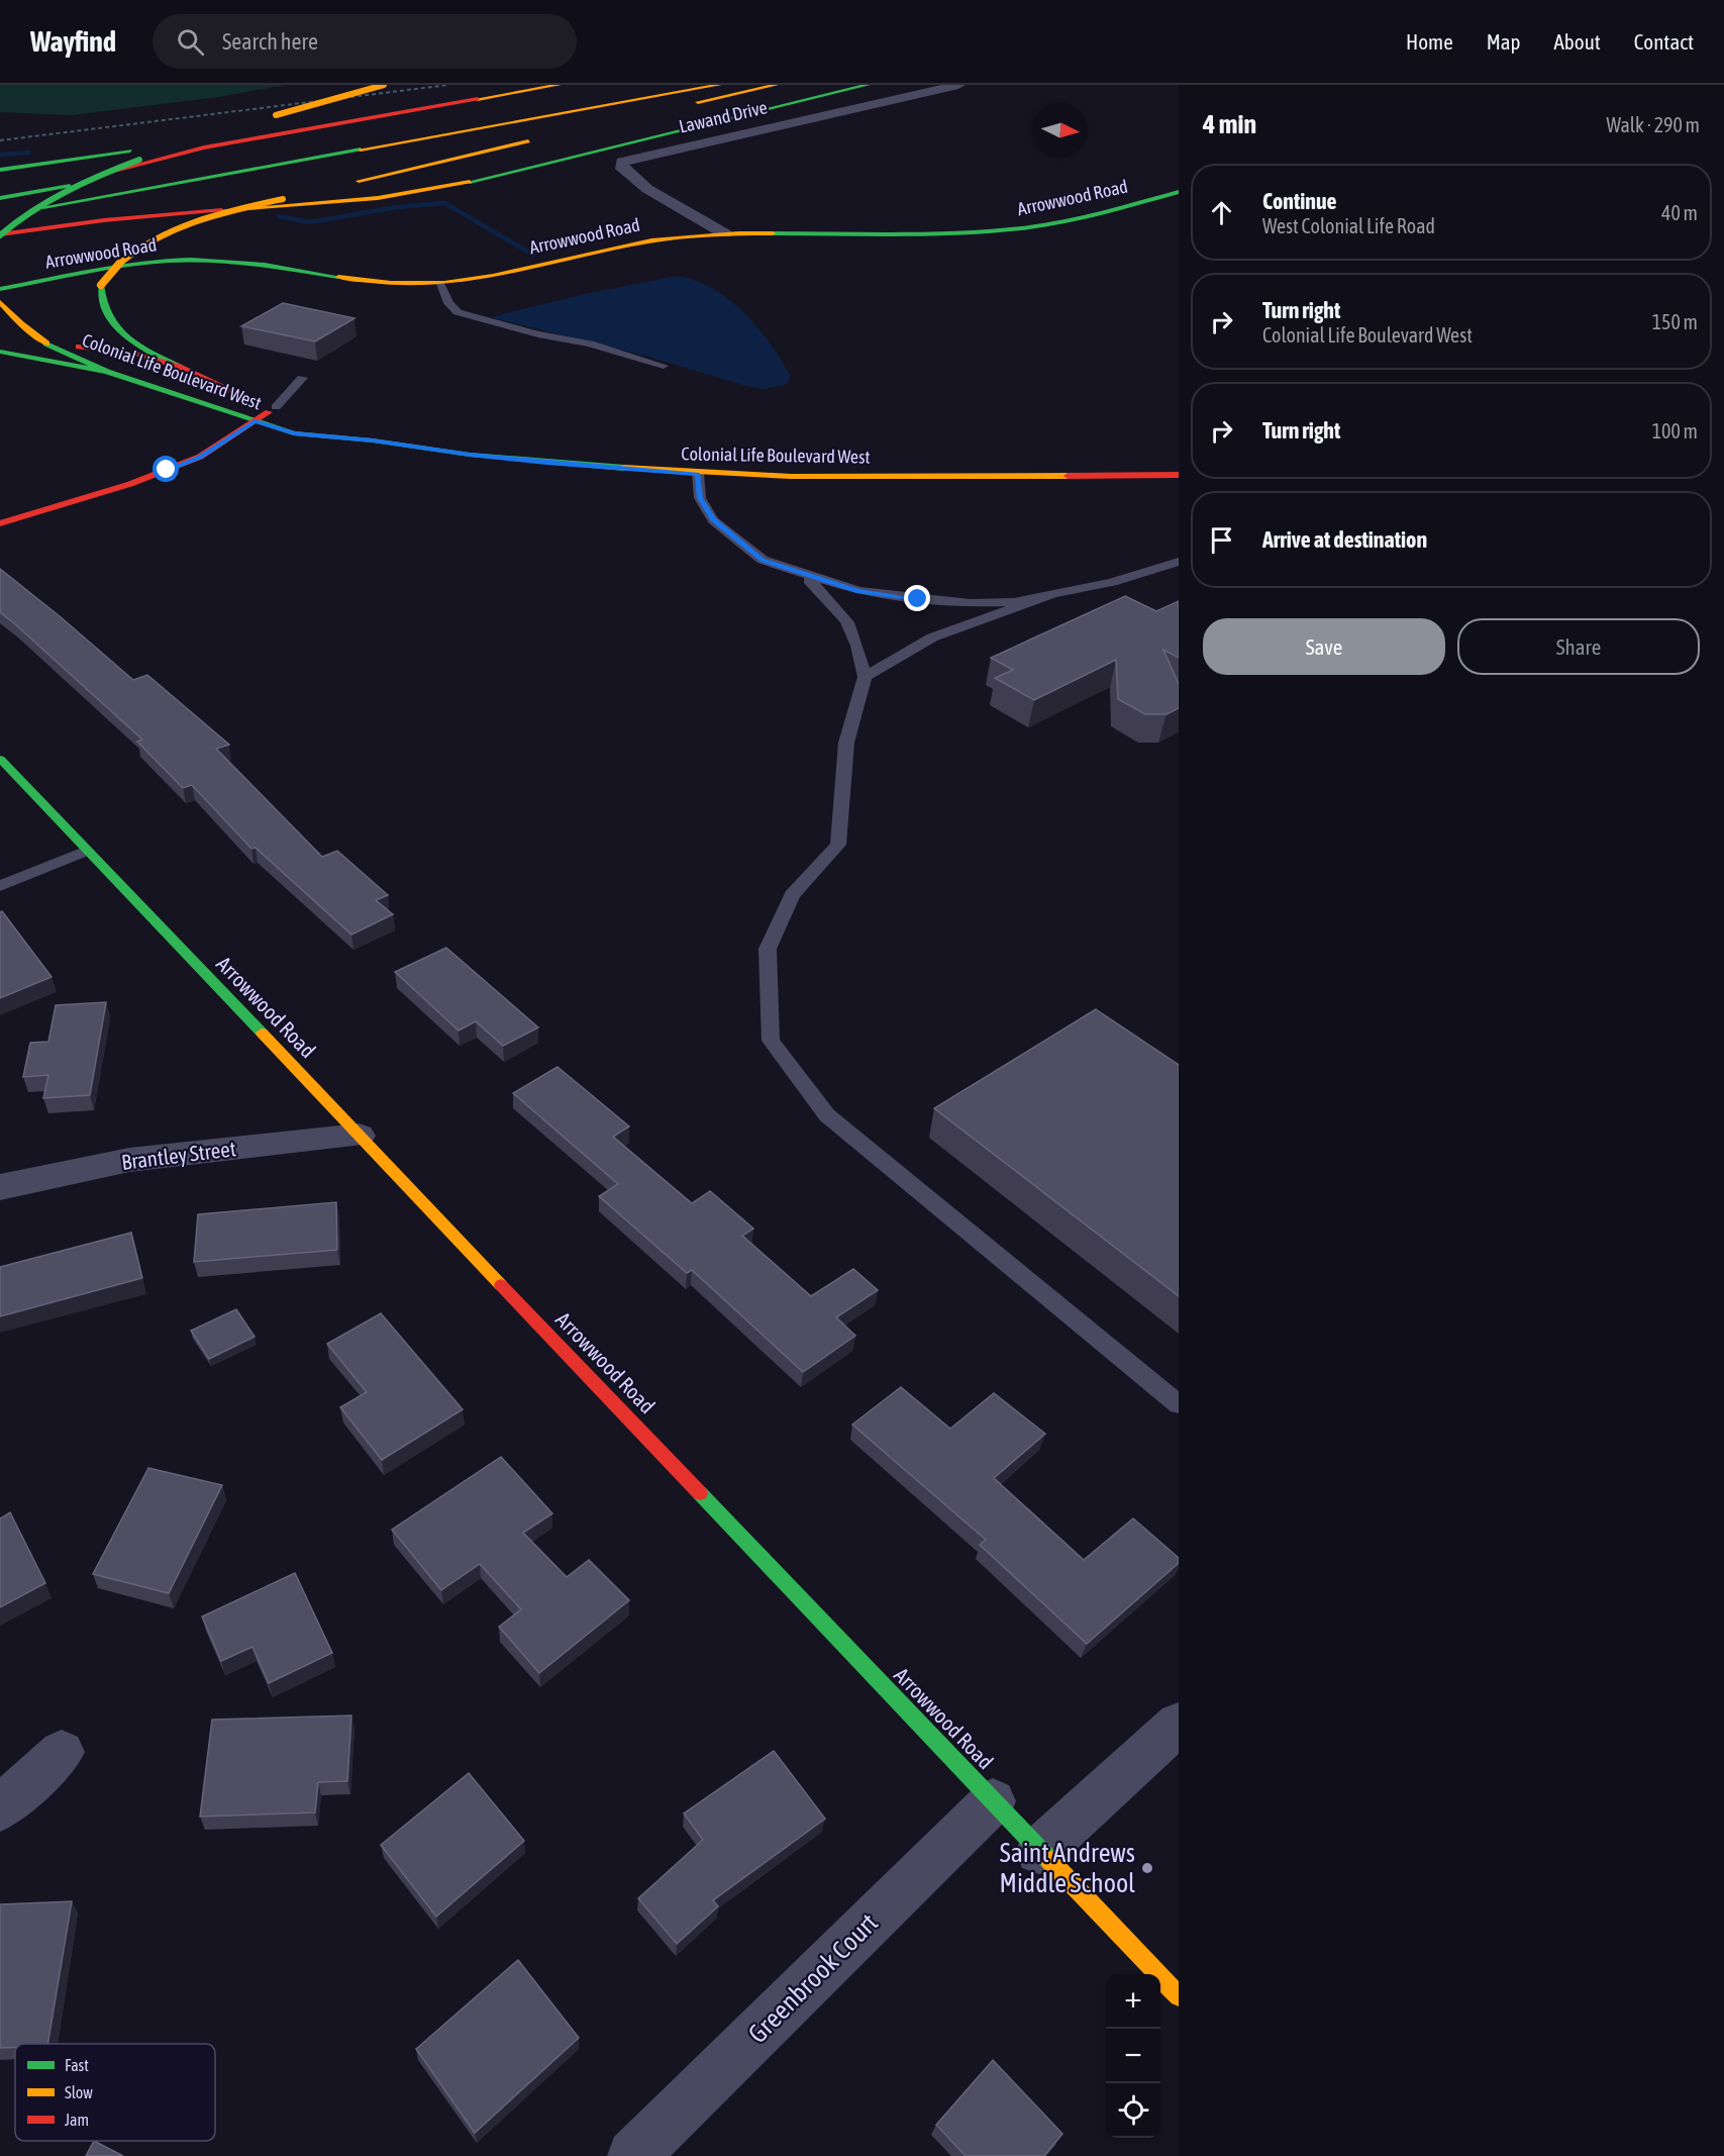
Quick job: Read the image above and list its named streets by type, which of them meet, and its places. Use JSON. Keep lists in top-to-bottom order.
{
  "streets": {
    "main road": ["Arrowwood Road", "Colonial Life Boulevard West"],
    "street": ["Lawand Drive", "Brantley Street", "Greenbrook Court"]
  },
  "crossings": [
    ["Lawand Drive", "Arrowwood Road"],
    ["Arrowwood Road", "Brantley Street"],
    ["Arrowwood Road", "Greenbrook Court"]
  ],
  "places": ["Saint Andrews Middle School"],
  "legend": ["Fast", "Slow", "Jam"],
  "north": "right",
  "page": {
    "header": "Wayfind",
    "search": "Search here",
    "nav": [
      "Home",
      "Map",
      "About",
      "Contact"
    ],
    "heading": ["4 min", "Walk · 290 m"],
    "list": [
      ["Continue", "West Colonial Life Road", "40 m"],
      ["Turn right", "Colonial Life Boulevard West", "150 m"],
      ["Turn right", "100 m"],
      "Arrive at destination"
    ],
    "buttons": ["Save", "Share"],
    "map_buttons": ["+", "−"]
  }
}
